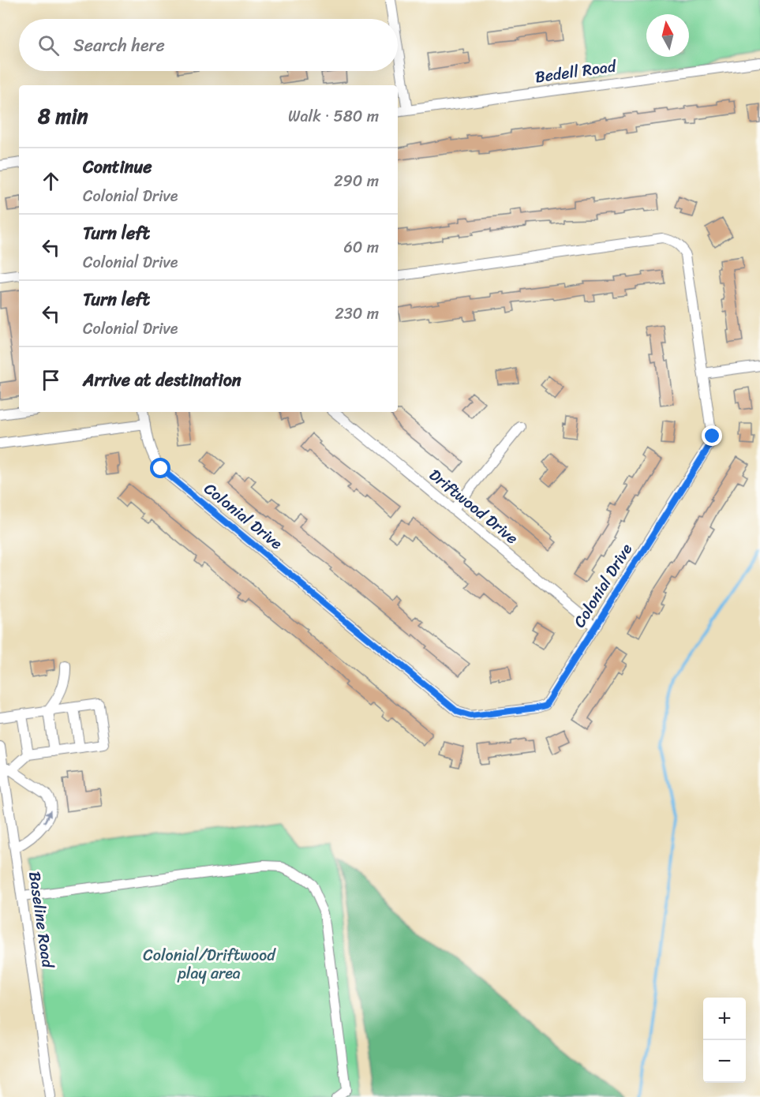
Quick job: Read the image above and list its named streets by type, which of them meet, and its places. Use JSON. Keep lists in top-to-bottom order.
{
  "streets": {
    "street": [
      "Bedell Road",
      "Driftwood Drive",
      "Colonial Drive",
      "Baseline Road"
    ]
  },
  "crossings": [
    ["Driftwood Drive", "Colonial Drive"]
  ],
  "parks": ["Colonial/Driftwood play area"],
  "north": "top",
  "page": {
    "search": "Search here",
    "heading": ["8 min", "Walk · 580 m"],
    "list": [
      ["Continue", "Colonial Drive", "290 m"],
      ["Turn left", "Colonial Drive", "60 m"],
      ["Turn left", "Colonial Drive", "230 m"],
      "Arrive at destination"
    ],
    "map_buttons": ["+", "−"]
  }
}
